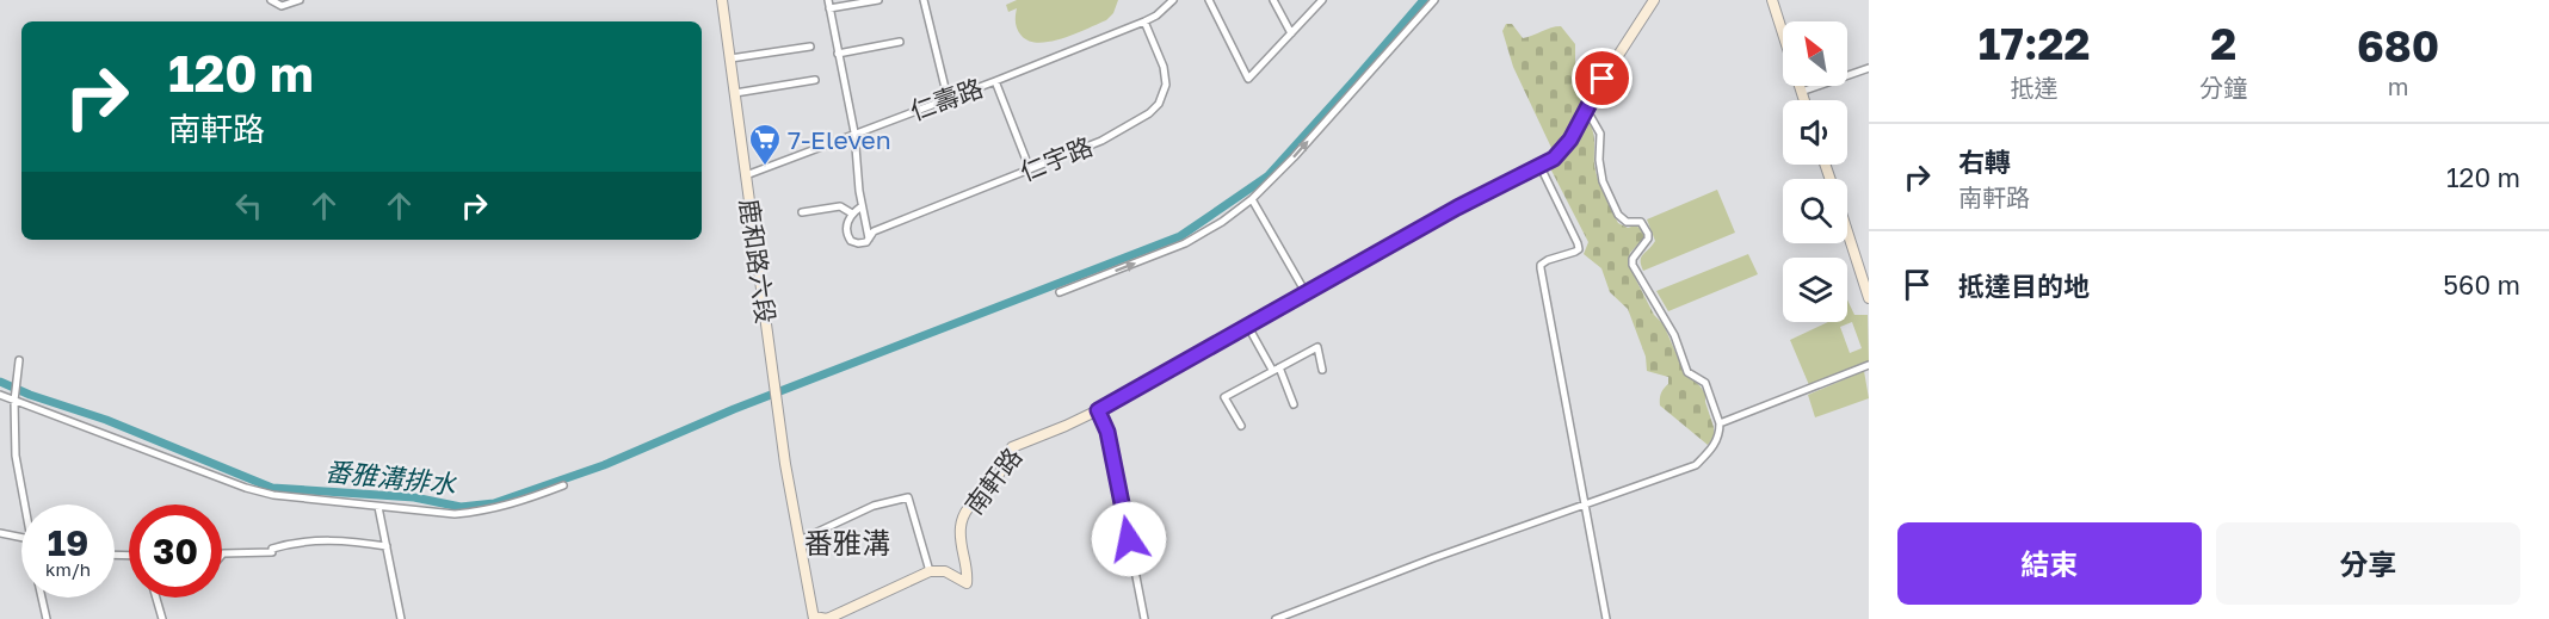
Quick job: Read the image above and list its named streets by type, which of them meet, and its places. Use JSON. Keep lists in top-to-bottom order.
{
  "streets": {
    "street": [
      "仁壽路",
      "仁宇路",
      "鹿和路六段",
      "南軒路"
    ]
  },
  "crossings": [
    ["仁壽路", "仁宇路"],
    ["仁壽路", "鹿和路六段"]
  ],
  "districts": ["番雅溝"],
  "water": ["番雅溝排水"],
  "places": {
    "supermarket": ["7-Eleven"]
  },
  "north": "top left",
  "page": {
    "eta": [
      "17:22",
      "抵達",
      "2",
      "分鐘",
      "680",
      "m"
    ],
    "turn": ["120 m", "南軒路"],
    "list": [
      {
        "name": "右轉",
        "note": "南軒路",
        "value": "120 m"
      },
      {
        "name": "抵達目的地",
        "value": "560 m"
      }
    ],
    "speed": "19 km/h",
    "limit": "30",
    "buttons": ["結束", "分享"]
  }
}
